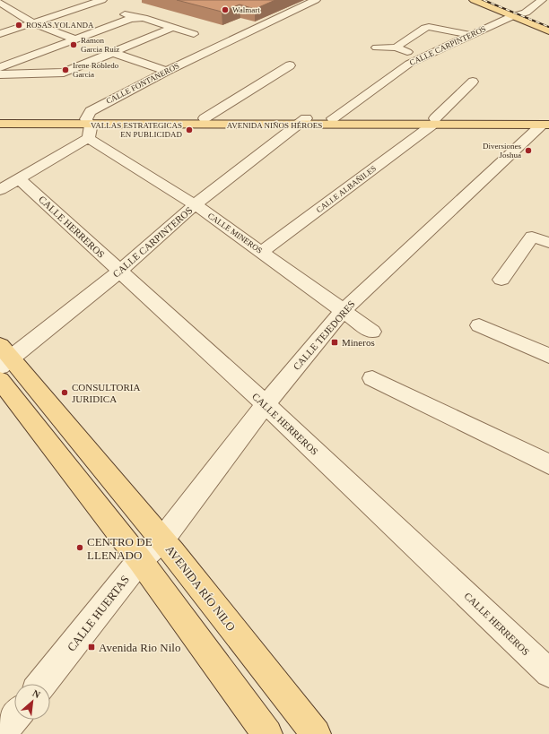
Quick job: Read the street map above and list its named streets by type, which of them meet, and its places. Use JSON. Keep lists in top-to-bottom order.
{
  "streets": {
    "main road": ["AVENIDA NIÑOS HÉROES", "AVENIDA RÍO NILO"],
    "street": [
      "CALLE CARPINTEROS",
      "CALLE FONTANEROS",
      "CALLE ALBAÑILES",
      "CALLE HERREROS",
      "CALLE MINEROS",
      "CALLE TEJEDORES",
      "CALLE HUERTAS"
    ]
  },
  "crossings": [
    ["CALLE CARPINTEROS", "AVENIDA NIÑOS HÉROES"],
    ["CALLE CARPINTEROS", "CALLE HERREROS"],
    ["CALLE CARPINTEROS", "CALLE MINEROS"],
    ["CALLE CARPINTEROS", "AVENIDA RÍO NILO"],
    ["CALLE FONTANEROS", "AVENIDA NIÑOS HÉROES"],
    ["CALLE FONTANEROS", "CALLE HERREROS"],
    ["CALLE FONTANEROS", "CALLE MINEROS"],
    ["AVENIDA NIÑOS HÉROES", "CALLE ALBAÑILES"],
    ["AVENIDA NIÑOS HÉROES", "CALLE MINEROS"],
    ["AVENIDA NIÑOS HÉROES", "CALLE TEJEDORES"],
    ["CALLE ALBAÑILES", "CALLE MINEROS"],
    ["CALLE HERREROS", "CALLE TEJEDORES"],
    ["CALLE MINEROS", "CALLE TEJEDORES"],
    ["CALLE TEJEDORES", "AVENIDA RÍO NILO"],
    ["CALLE TEJEDORES", "CALLE HUERTAS"],
    ["AVENIDA RÍO NILO", "CALLE HUERTAS"]
  ],
  "places": {
    "other": [
      "Walmart",
      "ROSAS YOLANDA",
      "Ramon Garcia Ruiz",
      "Irene Robledo Garcia",
      "VALLAS ESTRATEGICAS EN PUBLICIDAD",
      "Diversiones Joshua",
      "CONSULTORIA JURIDICA",
      "CENTRO DE LLENADO"
    ],
    "transit": ["Mineros", "Avenida Rio Nilo"]
  },
  "north": "top right"
}
